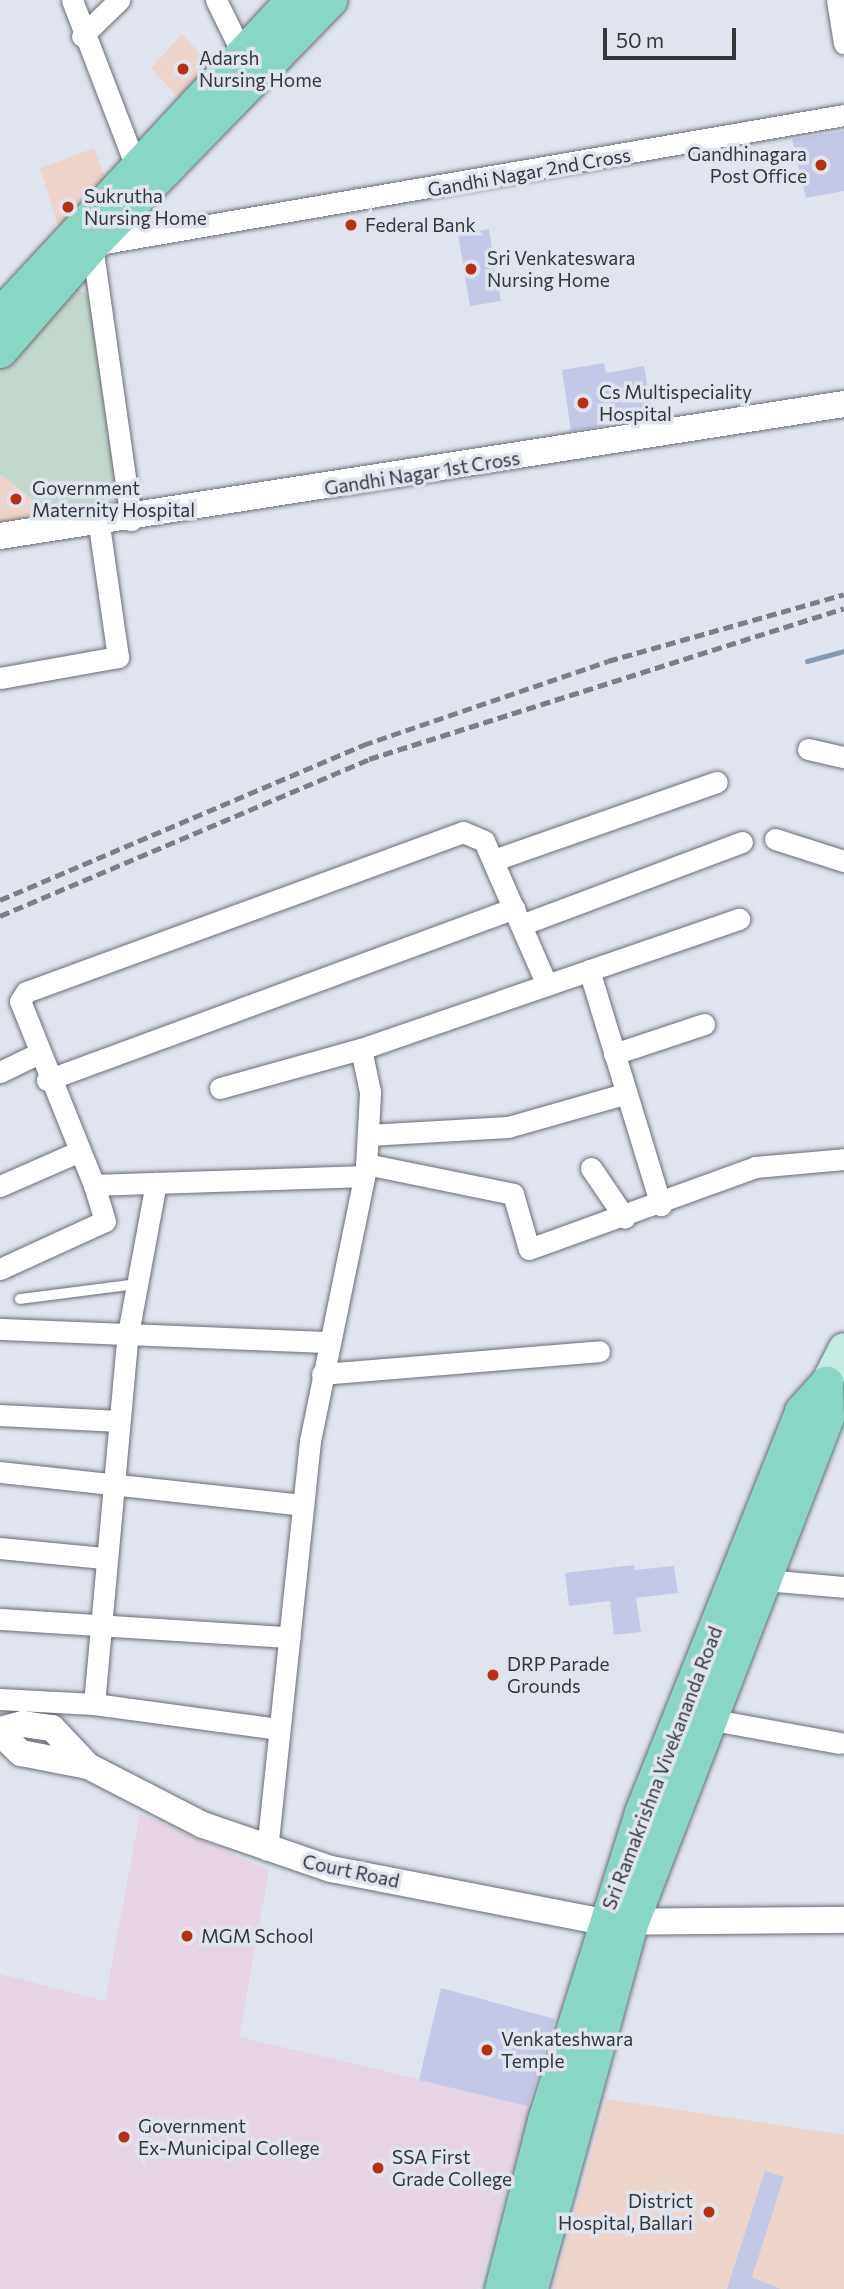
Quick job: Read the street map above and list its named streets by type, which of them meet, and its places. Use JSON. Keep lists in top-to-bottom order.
{
  "streets": {
    "main road": ["Sri Ramakrishna Vivekananda Road"],
    "street": ["Gandhi Nagar 2nd Cross", "Gandhi Nagar 1st Cross", "Court Road"]
  },
  "crossings": [
    ["Sri Ramakrishna Vivekananda Road", "Court Road"]
  ],
  "places": [
    "Adarsh Nursing Home",
    "Gandhinagara Post Office",
    "Sukrutha Nursing Home",
    "Federal Bank",
    "Sri Venkateswara Nursing Home",
    "Cs Multispeciality Hospital",
    "Government Maternity Hospital",
    "DRP Parade Grounds",
    "MGM School",
    "Venkateshwara Temple",
    "Government Ex-Municipal College",
    "SSA First Grade College",
    "District Hospital, Ballari"
  ],
  "scale_bar": "50 m"
}
